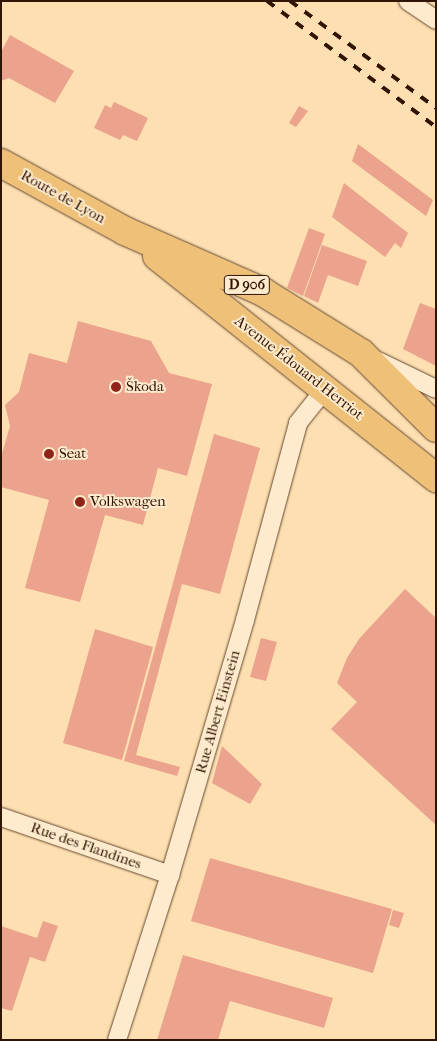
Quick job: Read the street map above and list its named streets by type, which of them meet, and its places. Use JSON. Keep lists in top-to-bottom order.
{
  "streets": {
    "main road": ["Route de Lyon", "D 906", "Avenue Édouard Herriot"],
    "street": ["Rue Albert Einstein", "Rue des Flandines"]
  },
  "crossings": [
    ["Route de Lyon", "D 906"],
    ["Route de Lyon", "Avenue Édouard Herriot"],
    ["D 906", "Avenue Édouard Herriot"],
    ["Avenue Édouard Herriot", "Rue Albert Einstein"],
    ["Rue Albert Einstein", "Rue des Flandines"]
  ],
  "places": ["Škoda", "Seat", "Volkswagen"]
}
